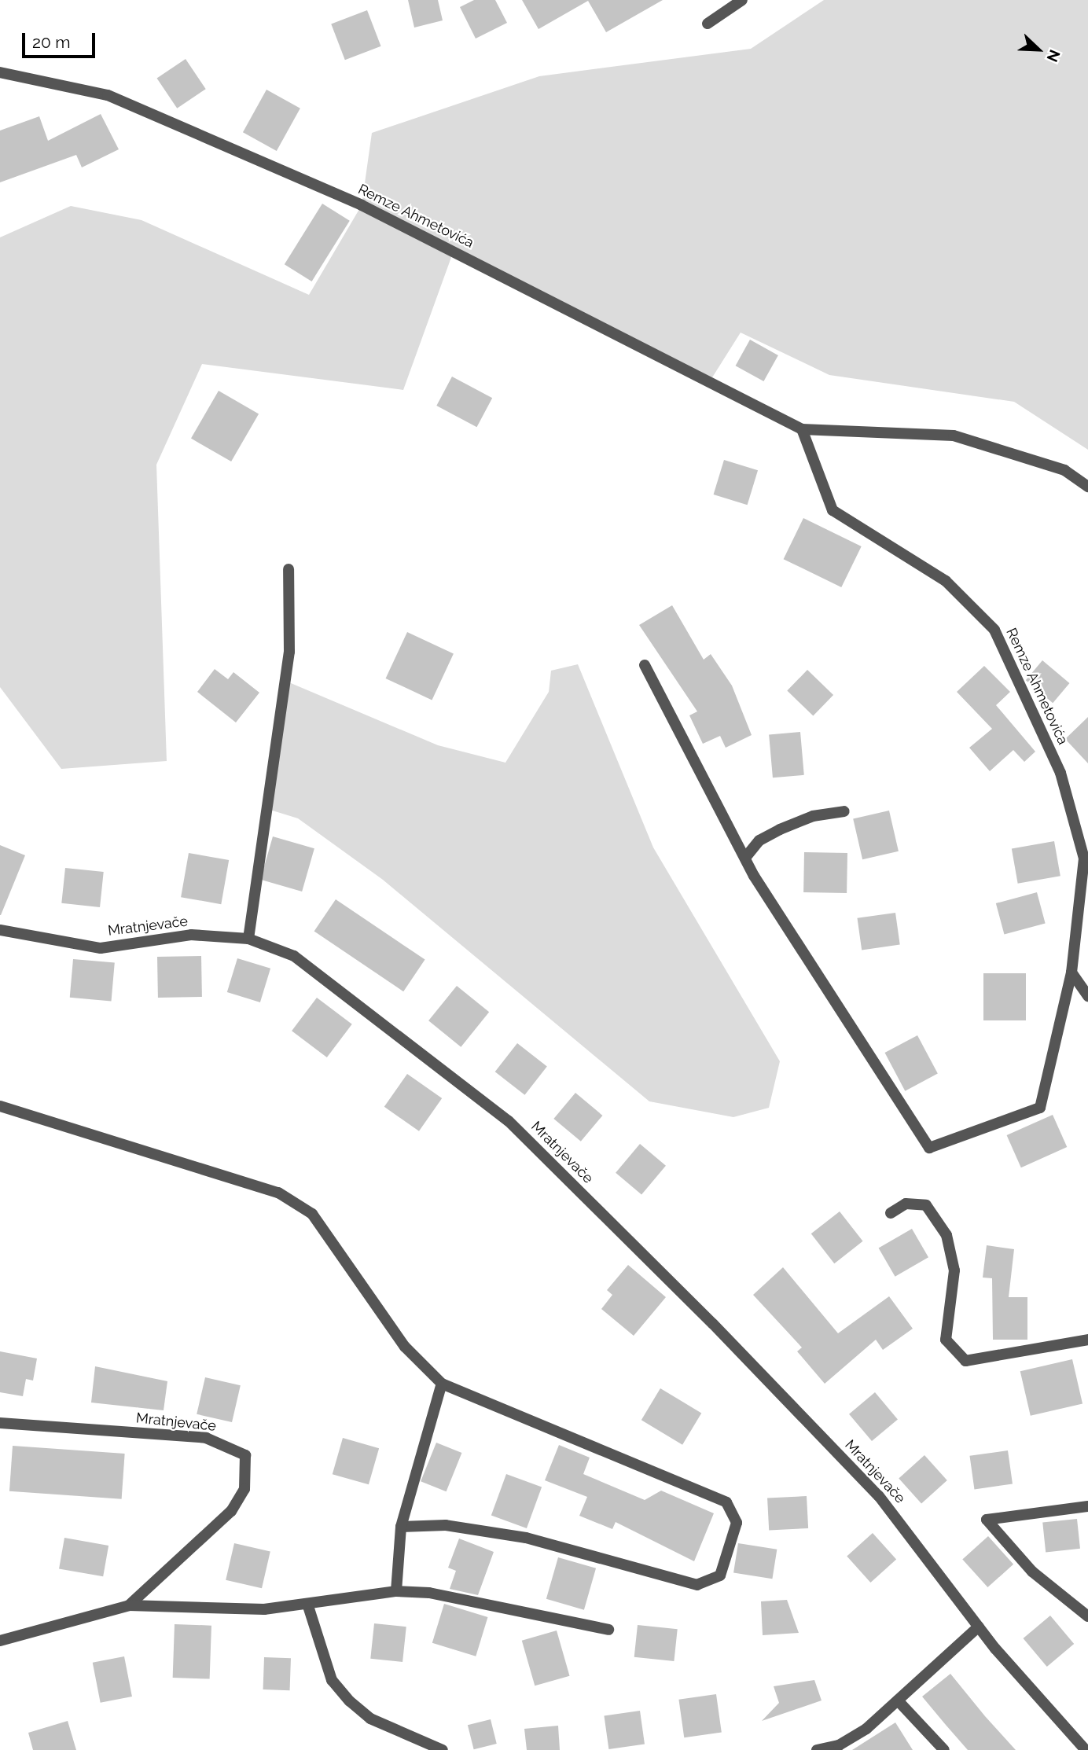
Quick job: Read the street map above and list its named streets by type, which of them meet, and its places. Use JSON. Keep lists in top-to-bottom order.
{
  "streets": {
    "street": ["Remze Ahmetovića", "Mratnjevače"]
  },
  "scale_bar": "20 m",
  "north": "bottom right"
}
